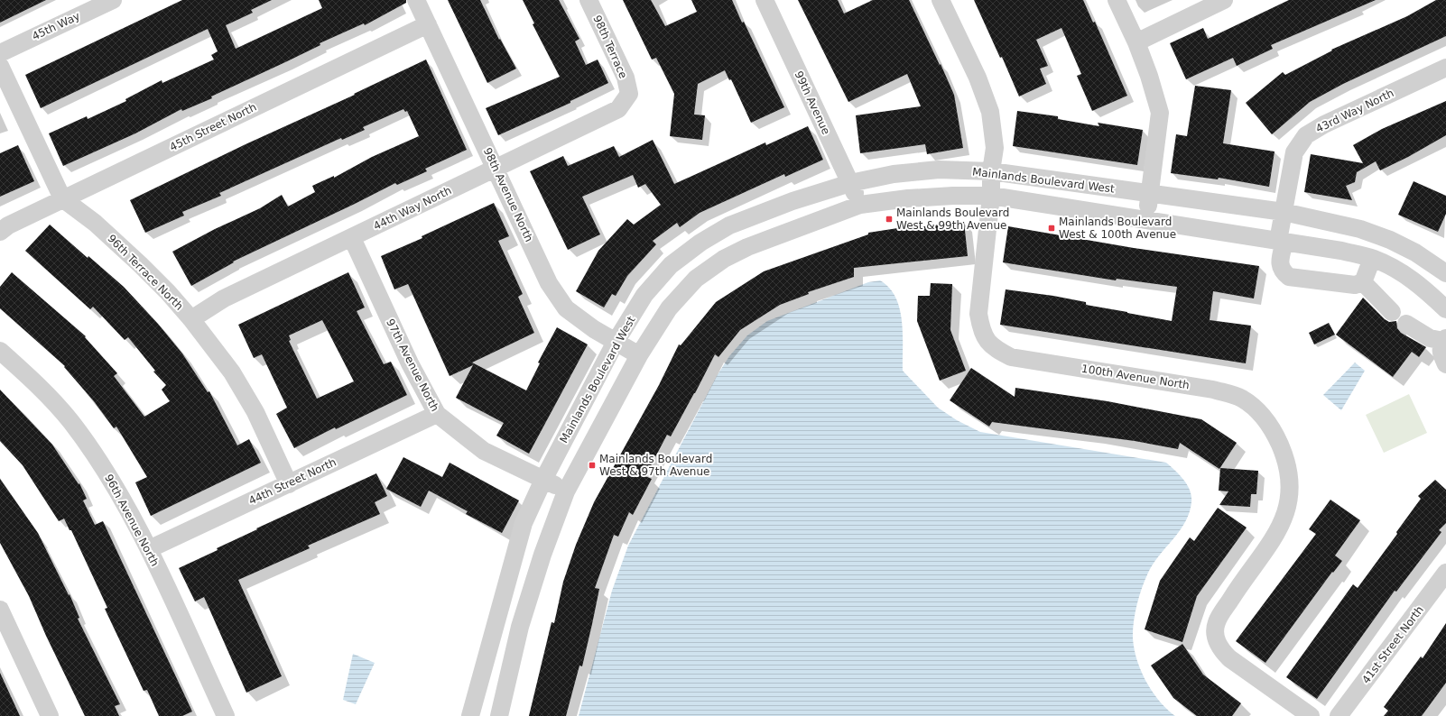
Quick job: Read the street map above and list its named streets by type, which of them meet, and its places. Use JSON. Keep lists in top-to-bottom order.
{
  "streets": {
    "street": [
      "45th Way",
      "98th Terrace",
      "99th Avenue",
      "43rd Way North",
      "45th Street North",
      "Mainlands Boulevard West",
      "98th Avenue North",
      "44th Way North",
      "96th Terrace North",
      "97th Avenue North",
      "100th Avenue North",
      "44th Street North",
      "96th Avenue North",
      "41st Street North"
    ]
  },
  "crossings": [
    ["98th Terrace", "44th Way North"],
    ["99th Avenue", "Mainlands Boulevard West"],
    ["43rd Way North", "Mainlands Boulevard West"],
    ["45th Street North", "98th Avenue North"],
    ["45th Street North", "96th Terrace North"],
    ["Mainlands Boulevard West", "98th Avenue North"],
    ["Mainlands Boulevard West", "97th Avenue North"],
    ["Mainlands Boulevard West", "100th Avenue North"],
    ["98th Avenue North", "44th Way North"],
    ["44th Way North", "96th Terrace North"],
    ["44th Way North", "97th Avenue North"],
    ["96th Terrace North", "44th Street North"],
    ["97th Avenue North", "44th Street North"],
    ["44th Street North", "96th Avenue North"]
  ],
  "places": {
    "transit": ["Mainlands Boulevard West & 99th Avenue", "Mainlands Boulevard West & 100th Avenue", "Mainlands Boulevard West & 97th Avenue"]
  }
}
